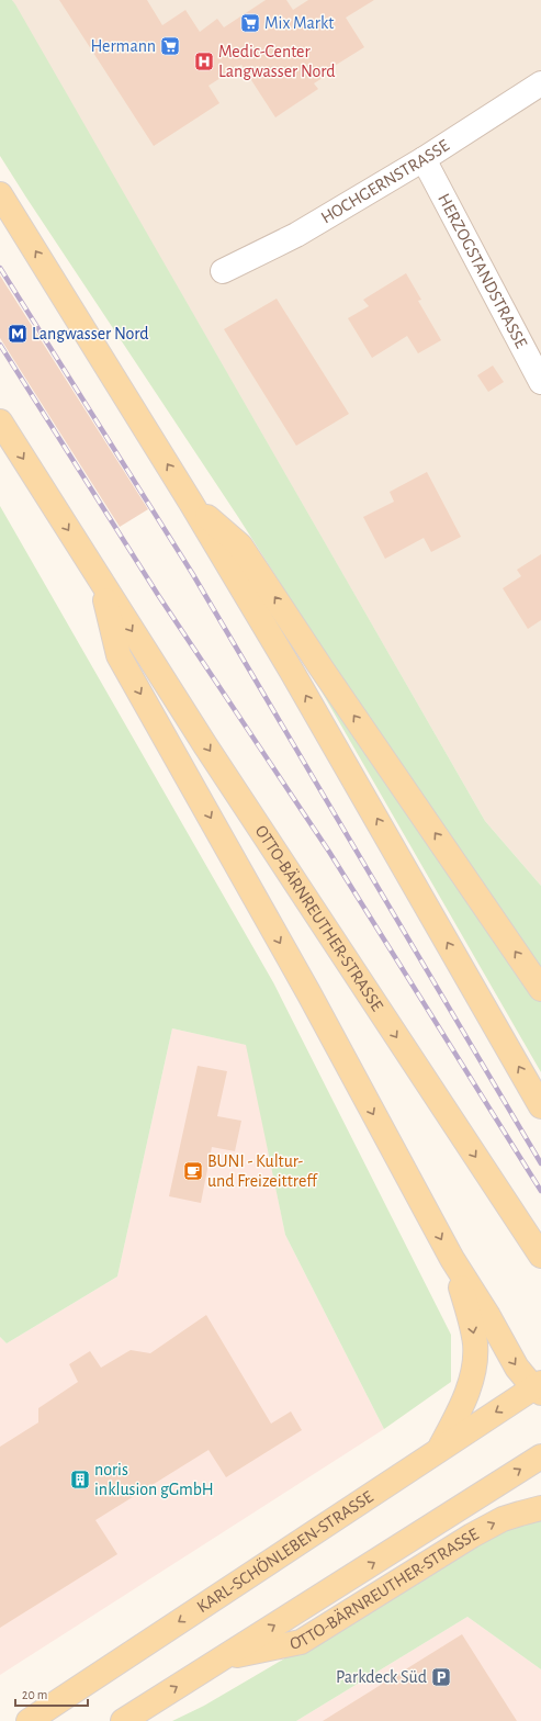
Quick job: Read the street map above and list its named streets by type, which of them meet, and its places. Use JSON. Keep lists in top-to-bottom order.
{
  "streets": {
    "main road": ["OTTO-BÄRNREUTHER-STRASSE", "KARL-SCHÖNLEBEN-STRASSE"],
    "street": ["HOCHGERNSTRASSE", "HERZOGSTANDSTRASSE"]
  },
  "crossings": [
    ["HOCHGERNSTRASSE", "HERZOGSTANDSTRASSE"],
    ["OTTO-BÄRNREUTHER-STRASSE", "KARL-SCHÖNLEBEN-STRASSE"]
  ],
  "places": {
    "supermarket": ["Mix Markt", "Hermann"],
    "hospital": ["Medic-Center Langwasser Nord"],
    "metro station": ["Langwasser Nord"],
    "cafe": ["BUNI - Kultur- und Freizeittreff"],
    "building": ["noris inklusion gGmbH"],
    "parking": ["Parkdeck Süd"]
  },
  "scale_bar": "20 m"
}
